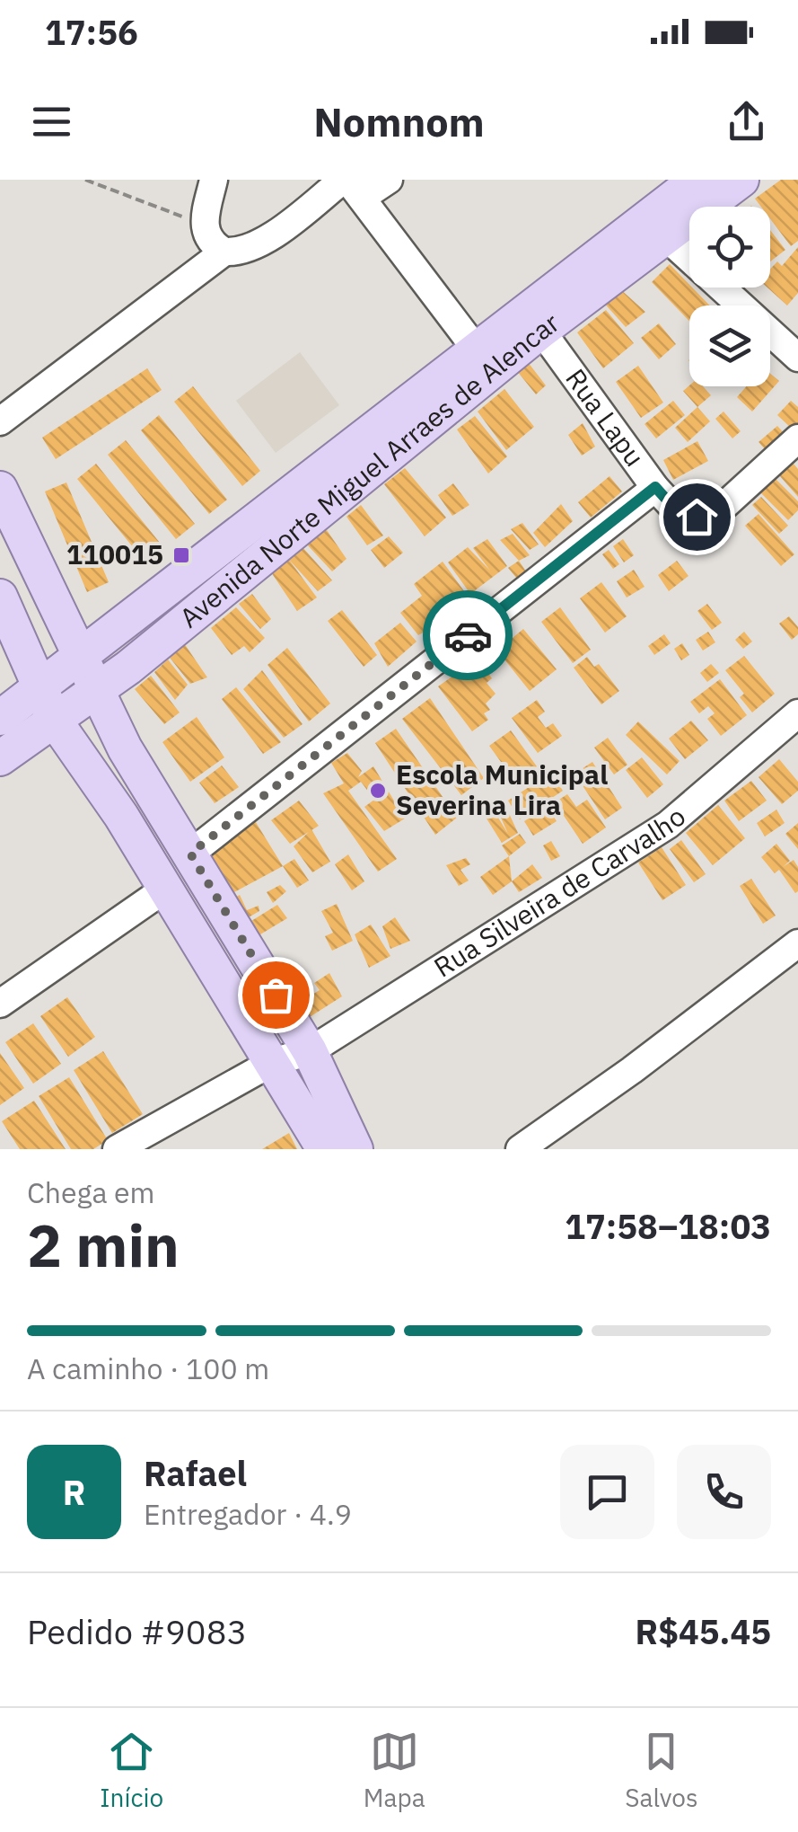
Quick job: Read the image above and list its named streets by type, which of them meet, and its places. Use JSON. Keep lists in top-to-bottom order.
{
  "streets": {
    "main road": ["Avenida Norte Miguel Arraes de Alencar"],
    "street": ["Rua Lapu", "Rua Silveira de Carvalho"]
  },
  "crossings": [
    ["Rua Lapu", "Avenida Norte Miguel Arraes de Alencar"]
  ],
  "places": {
    "transit": ["110015"],
    "other": ["Escola Municipal Severina Lira"]
  },
  "page": {
    "status": "17:56",
    "header": "Nomnom",
    "heading": ["2 min", "Chega em", "17:58–18:03"],
    "panel": [
      "Rafael",
      "Entregador · 4.9",
      "Pedido #9083",
      "R$45.45"
    ],
    "bar": "A caminho · 100 m",
    "round": "R",
    "tabs": ["Início", "Mapa", "Salvos"]
  }
}
